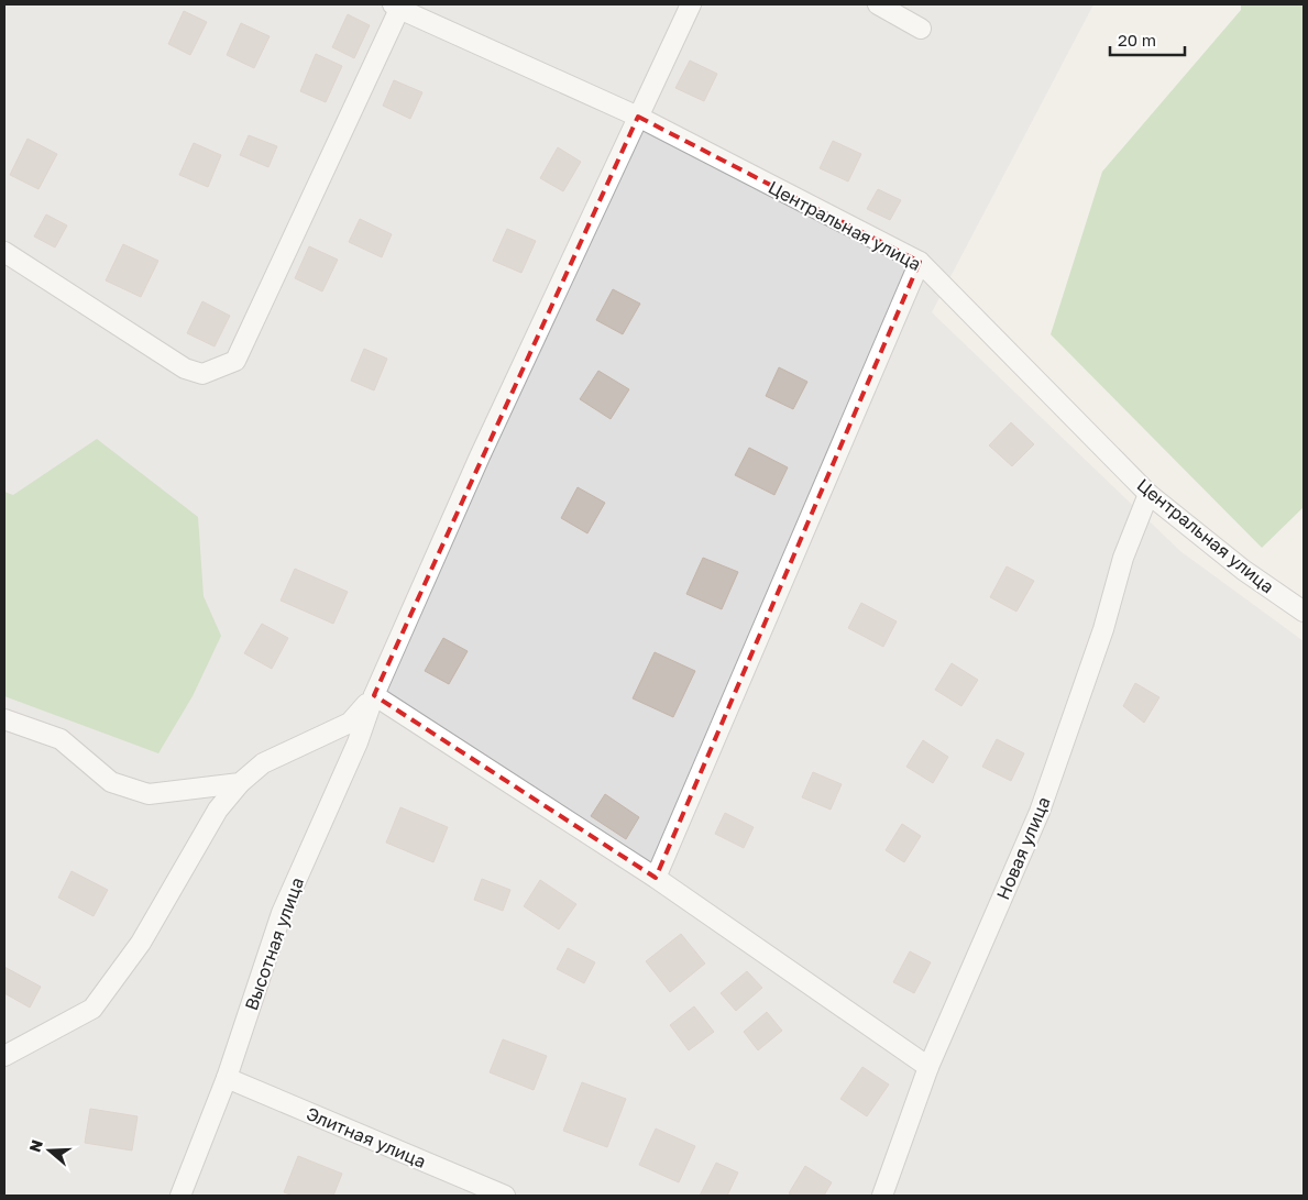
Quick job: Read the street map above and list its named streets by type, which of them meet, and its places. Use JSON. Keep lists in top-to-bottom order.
{
  "streets": {
    "street": [
      "Центральная улица",
      "Новая улица",
      "Высотная улица",
      "Элитная улица"
    ]
  },
  "crossings": [
    ["Центральная улица", "Новая улица"],
    ["Высотная улица", "Элитная улица"]
  ],
  "scale_bar": "20 m",
  "north": "left"
}
